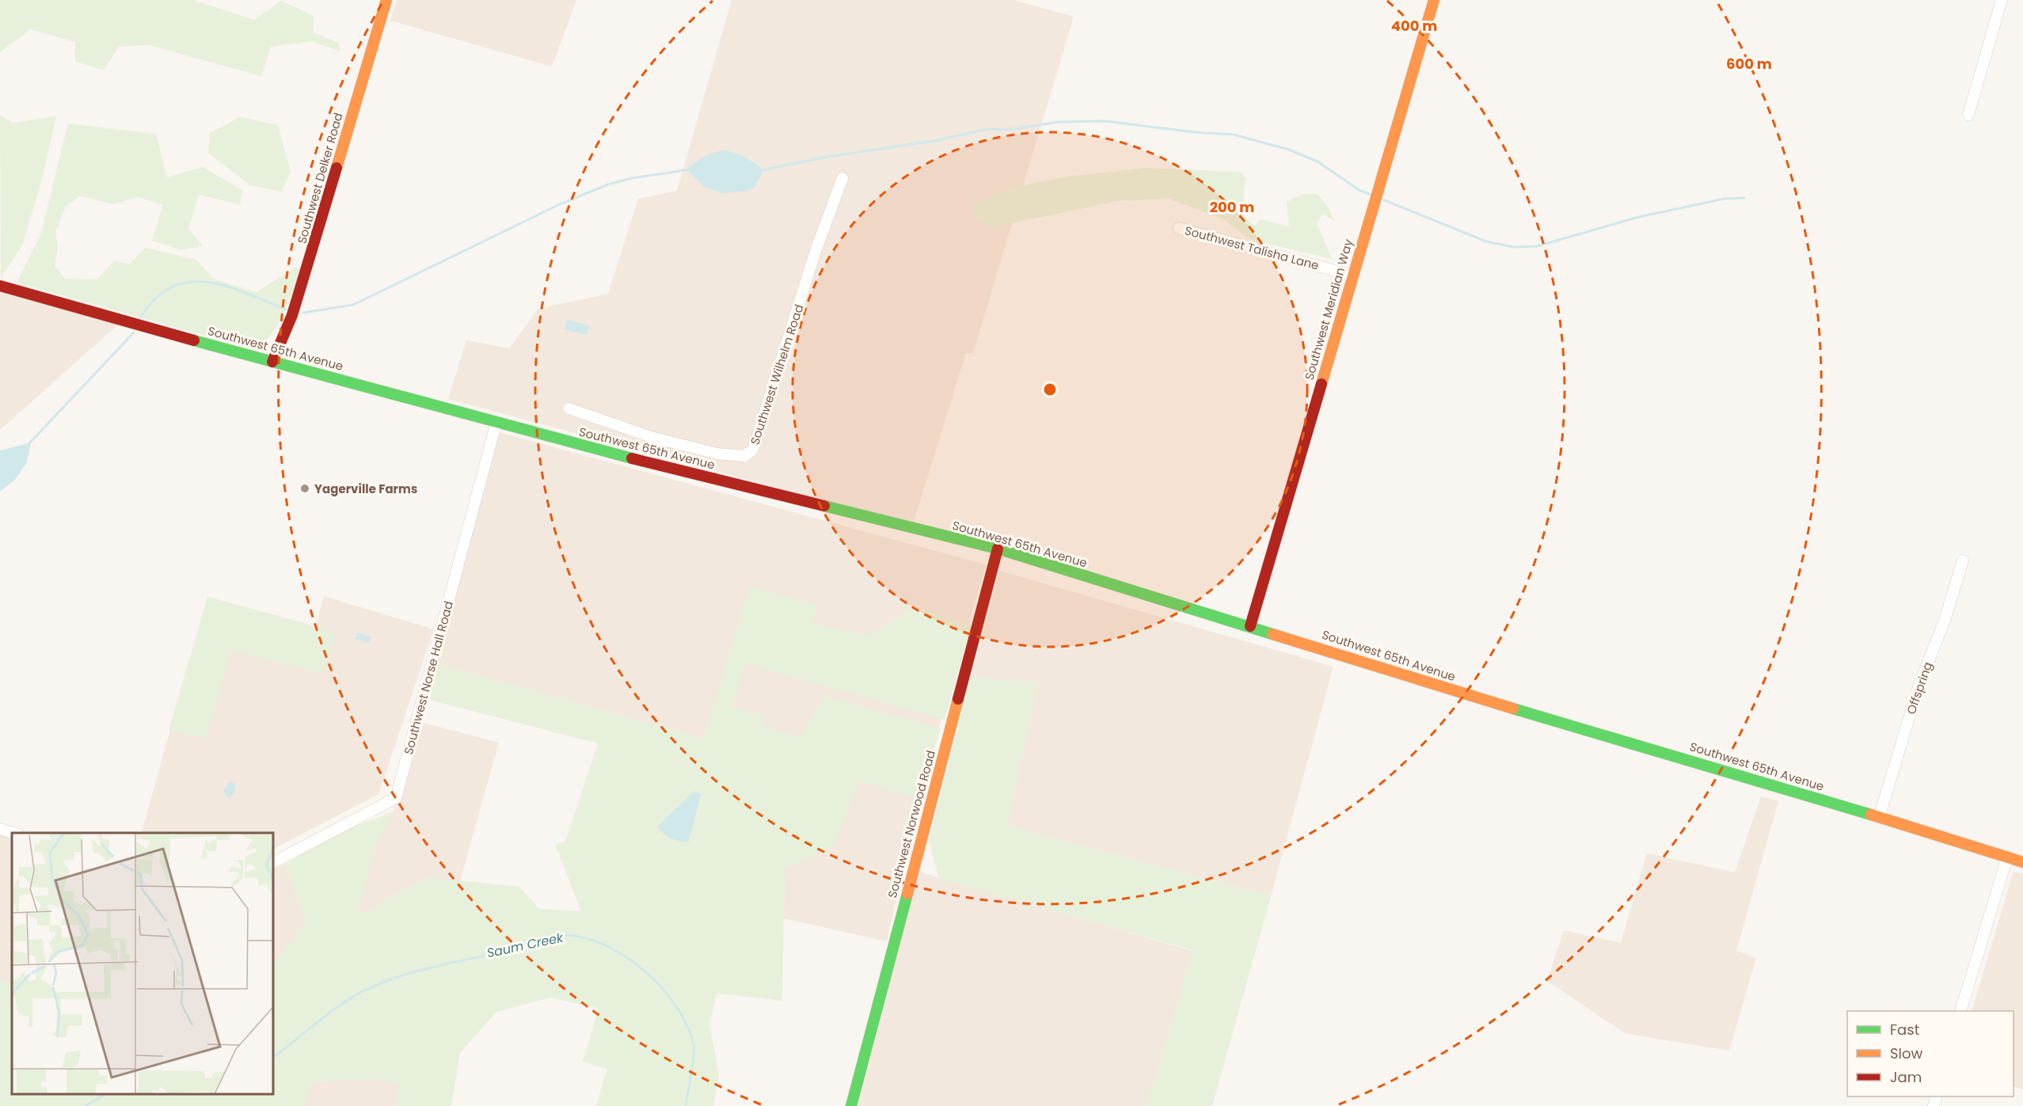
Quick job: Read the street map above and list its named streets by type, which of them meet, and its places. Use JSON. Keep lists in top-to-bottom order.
{
  "streets": {
    "main road": [
      "Southwest Delker Road",
      "Southwest Meridian Way",
      "Southwest 65th Avenue",
      "Southwest Norwood Road"
    ],
    "street": [
      "Southwest Talisha Lane",
      "Southwest Wilhelm Road",
      "Southwest Norse Hall Road",
      "Offspring"
    ]
  },
  "crossings": [
    ["Southwest Delker Road", "Southwest 65th Avenue"],
    ["Southwest Talisha Lane", "Southwest Meridian Way"],
    ["Southwest Meridian Way", "Southwest 65th Avenue"],
    ["Southwest 65th Avenue", "Southwest Norse Hall Road"],
    ["Southwest 65th Avenue", "Offspring"],
    ["Southwest 65th Avenue", "Southwest Norwood Road"]
  ],
  "water": ["Saum Creek"],
  "places": ["Yagerville Farms"],
  "legend": ["Fast", "Slow", "Jam"],
  "rings": ["400 m", "600 m", "200 m"]
}
